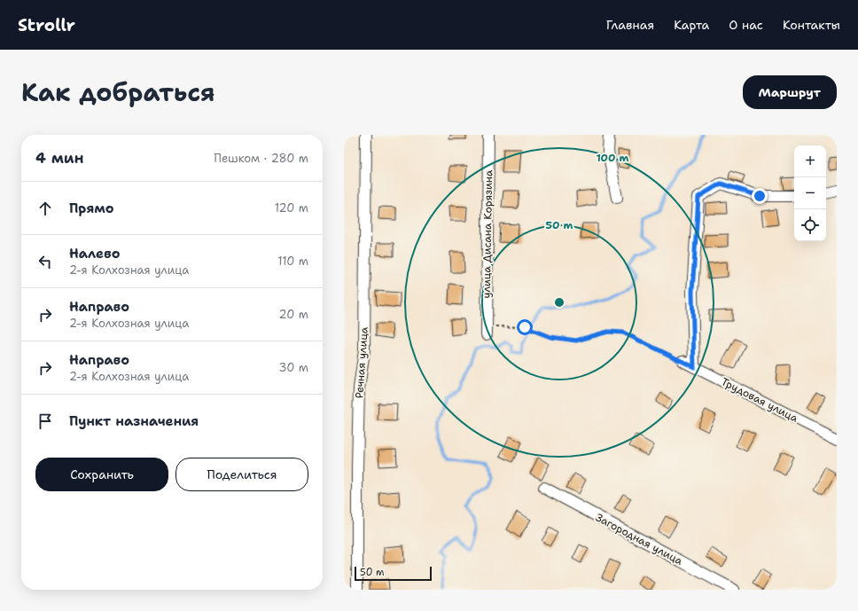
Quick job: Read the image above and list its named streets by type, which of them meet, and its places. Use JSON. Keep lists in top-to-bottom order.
{
  "streets": {
    "street": [
      "улица Дисана Корязина",
      "Речная улица",
      "Трудовая улица",
      "Загородная улица"
    ]
  },
  "scale_bar": "50 m",
  "page": {
    "header": "Strollr",
    "nav": [
      "Главная",
      "Карта",
      "О нас",
      "Контакты"
    ],
    "title": "Как добраться",
    "buttons": [
      "Маршрут",
      ["Сохранить", "Поделиться"]
    ],
    "heading": ["4 мин", "Пешком · 280 m"],
    "map_buttons": ["+", "−"],
    "list": [
      ["Прямо", "120 m"],
      ["Налево", "2-я Колхозная улица", "110 m"],
      ["Направо", "2-я Колхозная улица", "20 m"],
      ["Направо", "2-я Колхозная улица", "30 m"],
      "Пункт назначения"
    ],
    "scale": "50 m"
  },
  "rings": ["100 m", "50 m"]
}
